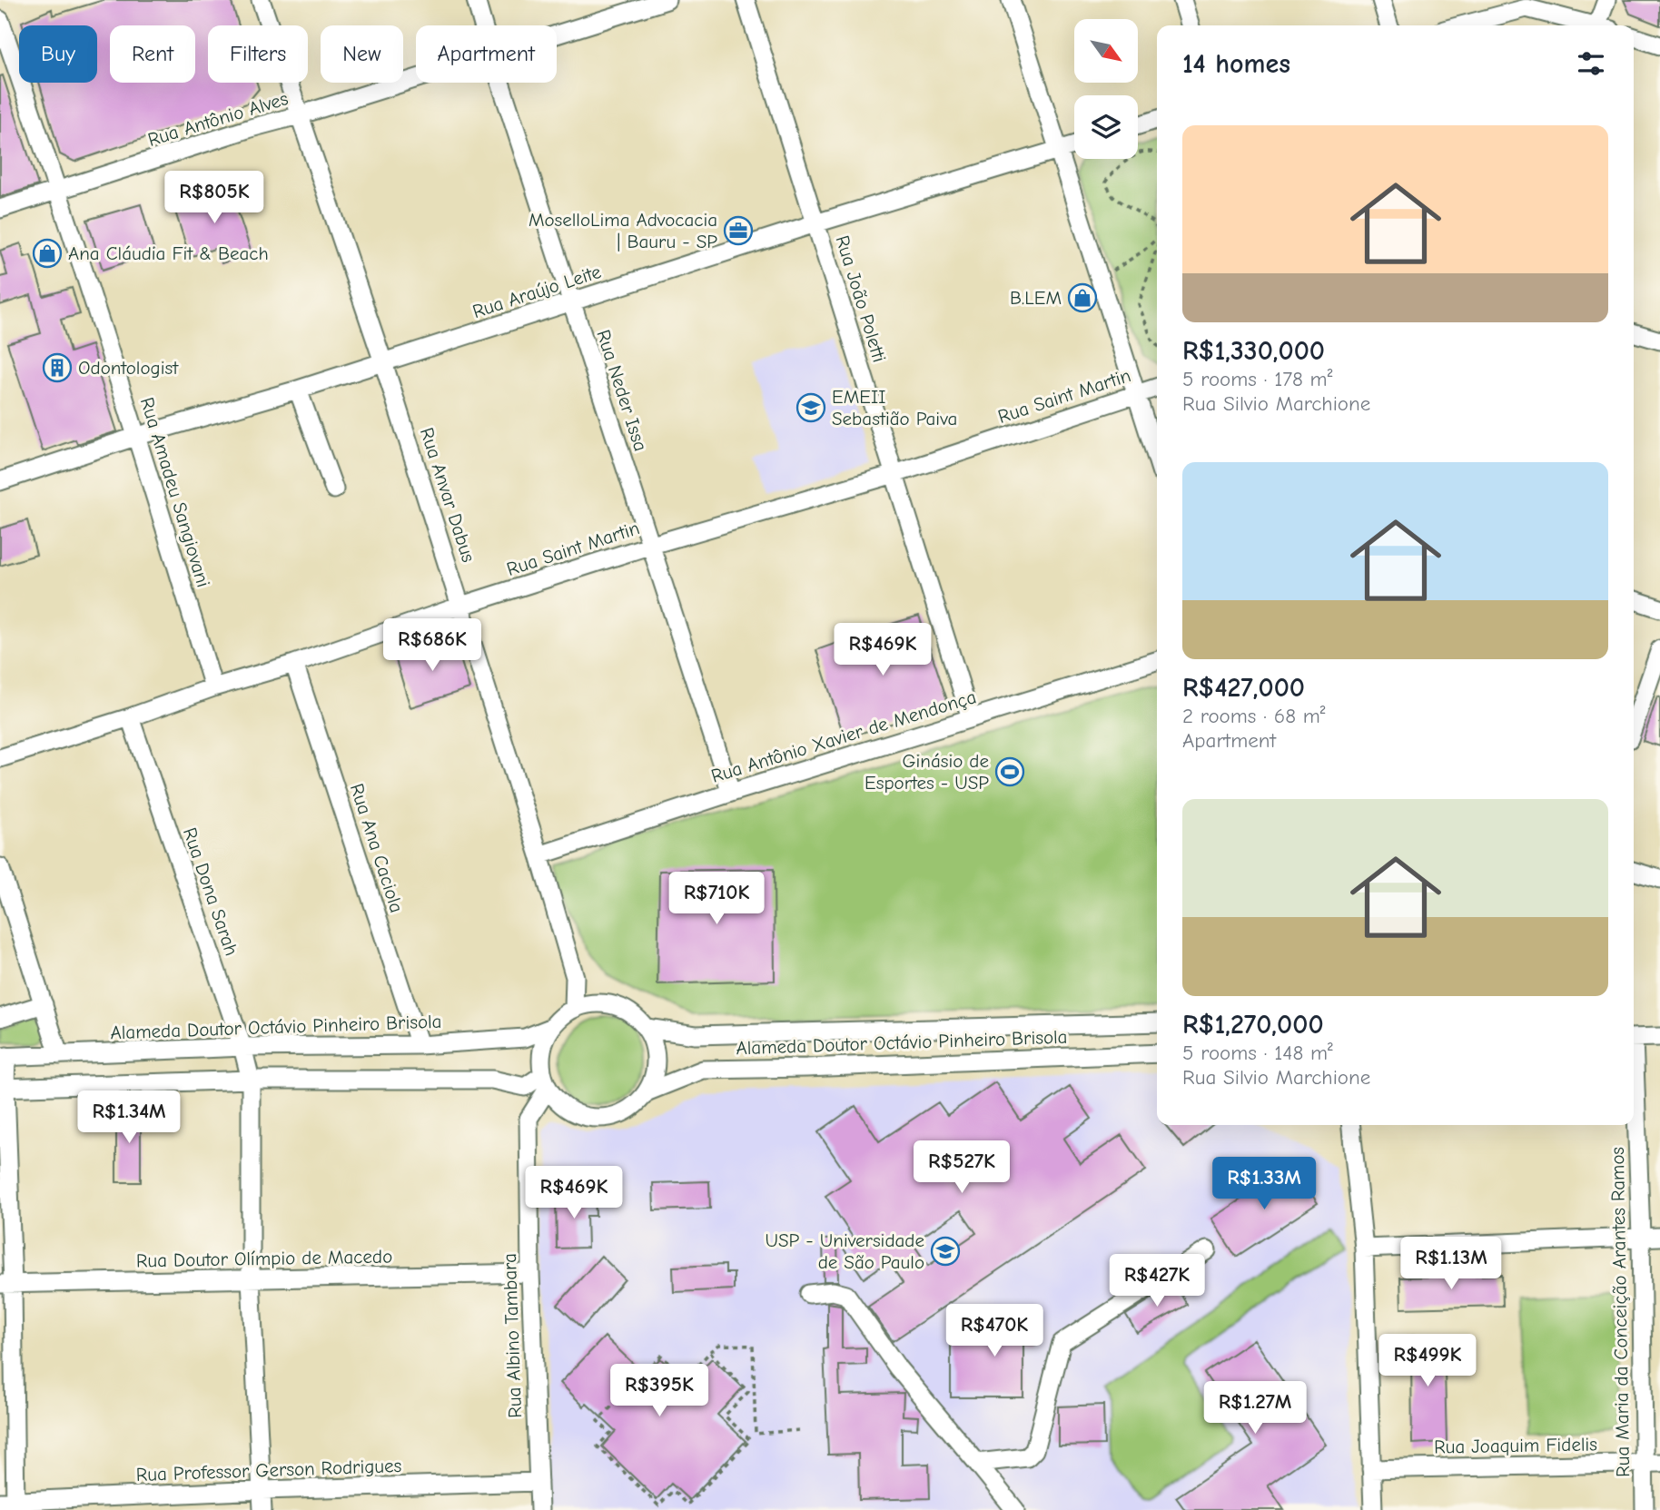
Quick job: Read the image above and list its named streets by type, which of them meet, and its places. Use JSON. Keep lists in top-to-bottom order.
{
  "streets": {
    "street": [
      "Rua Antônio Alves",
      "Rua Araújo Leite",
      "Rua João Poletti",
      "Rua Neder Issa",
      "Rua Saint Martin",
      "Rua Amadeu Sangiovani",
      "Rua Anvar Dabus",
      "Rua Antônio Xavier de Mendonça",
      "Rua Ana Caciola",
      "Rua Dona Sarah",
      "Alameda Doutor Octávio Pinheiro Brisola",
      "Rua Doutor Olímpio de Macedo",
      "Rua Maria da Conceição Arantes Ramos",
      "Rua Albino Tambara",
      "Rua Joaquim Fidelis",
      "Rua Professor Gerson Rodrigues"
    ]
  },
  "crossings": [
    ["Rua Antônio Alves", "Rua Amadeu Sangiovani"],
    ["Rua Antônio Alves", "Rua Anvar Dabus"],
    ["Rua Araújo Leite", "Rua João Poletti"],
    ["Rua Araújo Leite", "Rua Neder Issa"],
    ["Rua Araújo Leite", "Rua Amadeu Sangiovani"],
    ["Rua Araújo Leite", "Rua Anvar Dabus"],
    ["Rua João Poletti", "Rua Saint Martin"],
    ["Rua João Poletti", "Rua Antônio Xavier de Mendonça"],
    ["Rua Neder Issa", "Rua Saint Martin"],
    ["Rua Neder Issa", "Rua Antônio Xavier de Mendonça"],
    ["Rua Saint Martin", "Rua Amadeu Sangiovani"],
    ["Rua Saint Martin", "Rua Anvar Dabus"],
    ["Rua Saint Martin", "Rua Ana Caciola"],
    ["Rua Saint Martin", "Rua Dona Sarah"],
    ["Rua Anvar Dabus", "Rua Antônio Xavier de Mendonça"],
    ["Rua Anvar Dabus", "Alameda Doutor Octávio Pinheiro Brisola"],
    ["Rua Anvar Dabus", "Rua Albino Tambara"],
    ["Rua Ana Caciola", "Alameda Doutor Octávio Pinheiro Brisola"],
    ["Rua Dona Sarah", "Alameda Doutor Octávio Pinheiro Brisola"],
    ["Rua Dona Sarah", "Rua Doutor Olímpio de Macedo"],
    ["Rua Dona Sarah", "Rua Professor Gerson Rodrigues"],
    ["Alameda Doutor Octávio Pinheiro Brisola", "Rua Albino Tambara"],
    ["Rua Doutor Olímpio de Macedo", "Rua Albino Tambara"],
    ["Rua Maria da Conceição Arantes Ramos", "Rua Joaquim Fidelis"],
    ["Rua Albino Tambara", "Rua Professor Gerson Rodrigues"]
  ],
  "places": {
    "office": ["MoselloLima Advocacia | Bauru - SP"],
    "shop": ["Ana Cláudia Fit & Beach", "B.LEM"],
    "building": ["Odontologist"],
    "school or university": ["EMEII Sebastião Paiva", "USP - Universidade de São Paulo"],
    "sports": ["Ginásio de Esportes - USP"]
  },
  "north": "bottom right",
  "page": {
    "chip": [
      "Buy",
      "Rent",
      "Filters",
      "New",
      "Apartment"
    ],
    "heading": "14 homes",
    "list": [
      {
        "name": "R$1,330,000",
        "note": "5 rooms · 178 m² · Rua Silvio Marchione"
      },
      {
        "name": "R$427,000",
        "note": "2 rooms · 68 m² · Apartment"
      },
      {
        "name": "R$1,270,000",
        "note": "5 rooms · 148 m² · Rua Silvio Marchione"
      }
    ],
    "price": [
      "R$805K",
      "R$686K",
      "R$469K",
      "R$710K",
      "R$1.34M",
      "R$527K",
      "R$1.33M",
      "R$469K",
      "R$1.13M",
      "R$427K",
      "R$470K",
      "R$499K",
      "R$395K",
      "R$1.27M"
    ]
  }
}
